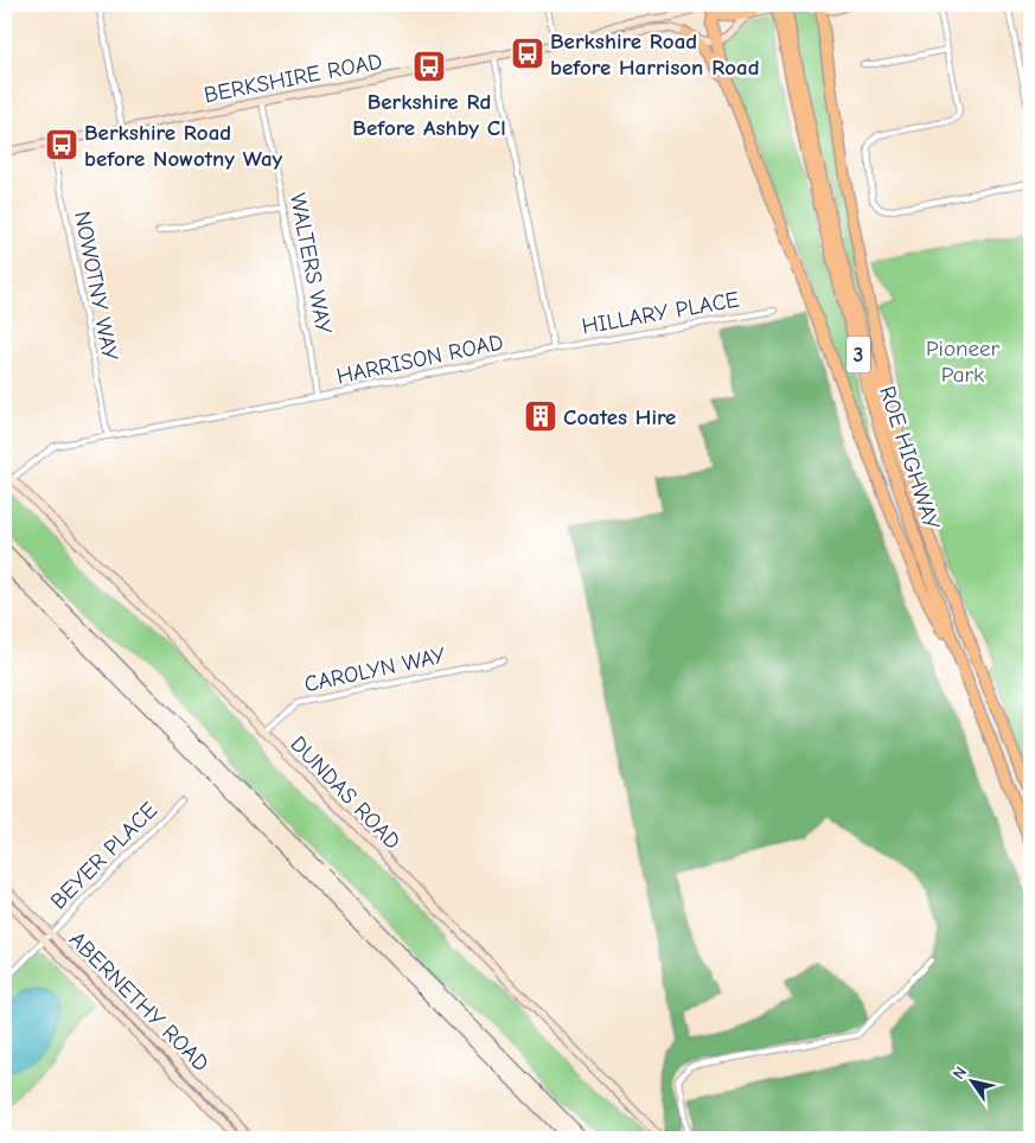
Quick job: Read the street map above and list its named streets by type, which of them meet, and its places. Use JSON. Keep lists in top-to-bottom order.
{
  "streets": {
    "highway": ["3", "ROE HIGHWAY"],
    "main road": ["BERKSHIRE ROAD", "DUNDAS ROAD", "ABERNETHY ROAD"],
    "street": [
      "WALTERS WAY",
      "NOWOTNY WAY",
      "HILLARY PLACE",
      "HARRISON ROAD",
      "CAROLYN WAY",
      "BEYER PLACE"
    ]
  },
  "crossings": [
    ["BERKSHIRE ROAD", "WALTERS WAY"],
    ["BERKSHIRE ROAD", "NOWOTNY WAY"],
    ["WALTERS WAY", "HARRISON ROAD"],
    ["NOWOTNY WAY", "HARRISON ROAD"],
    ["HILLARY PLACE", "HARRISON ROAD"],
    ["HARRISON ROAD", "DUNDAS ROAD"],
    ["CAROLYN WAY", "DUNDAS ROAD"],
    ["BEYER PLACE", "ABERNETHY ROAD"]
  ],
  "parks": ["Pioneer Park"],
  "places": {
    "bus stop": ["Berkshire Road before Harrison Road", "Berkshire Rd Before Ashby Cl", "Berkshire Road before Nowotny Way"],
    "building": ["Coates Hire"]
  },
  "north": "top left"
}
